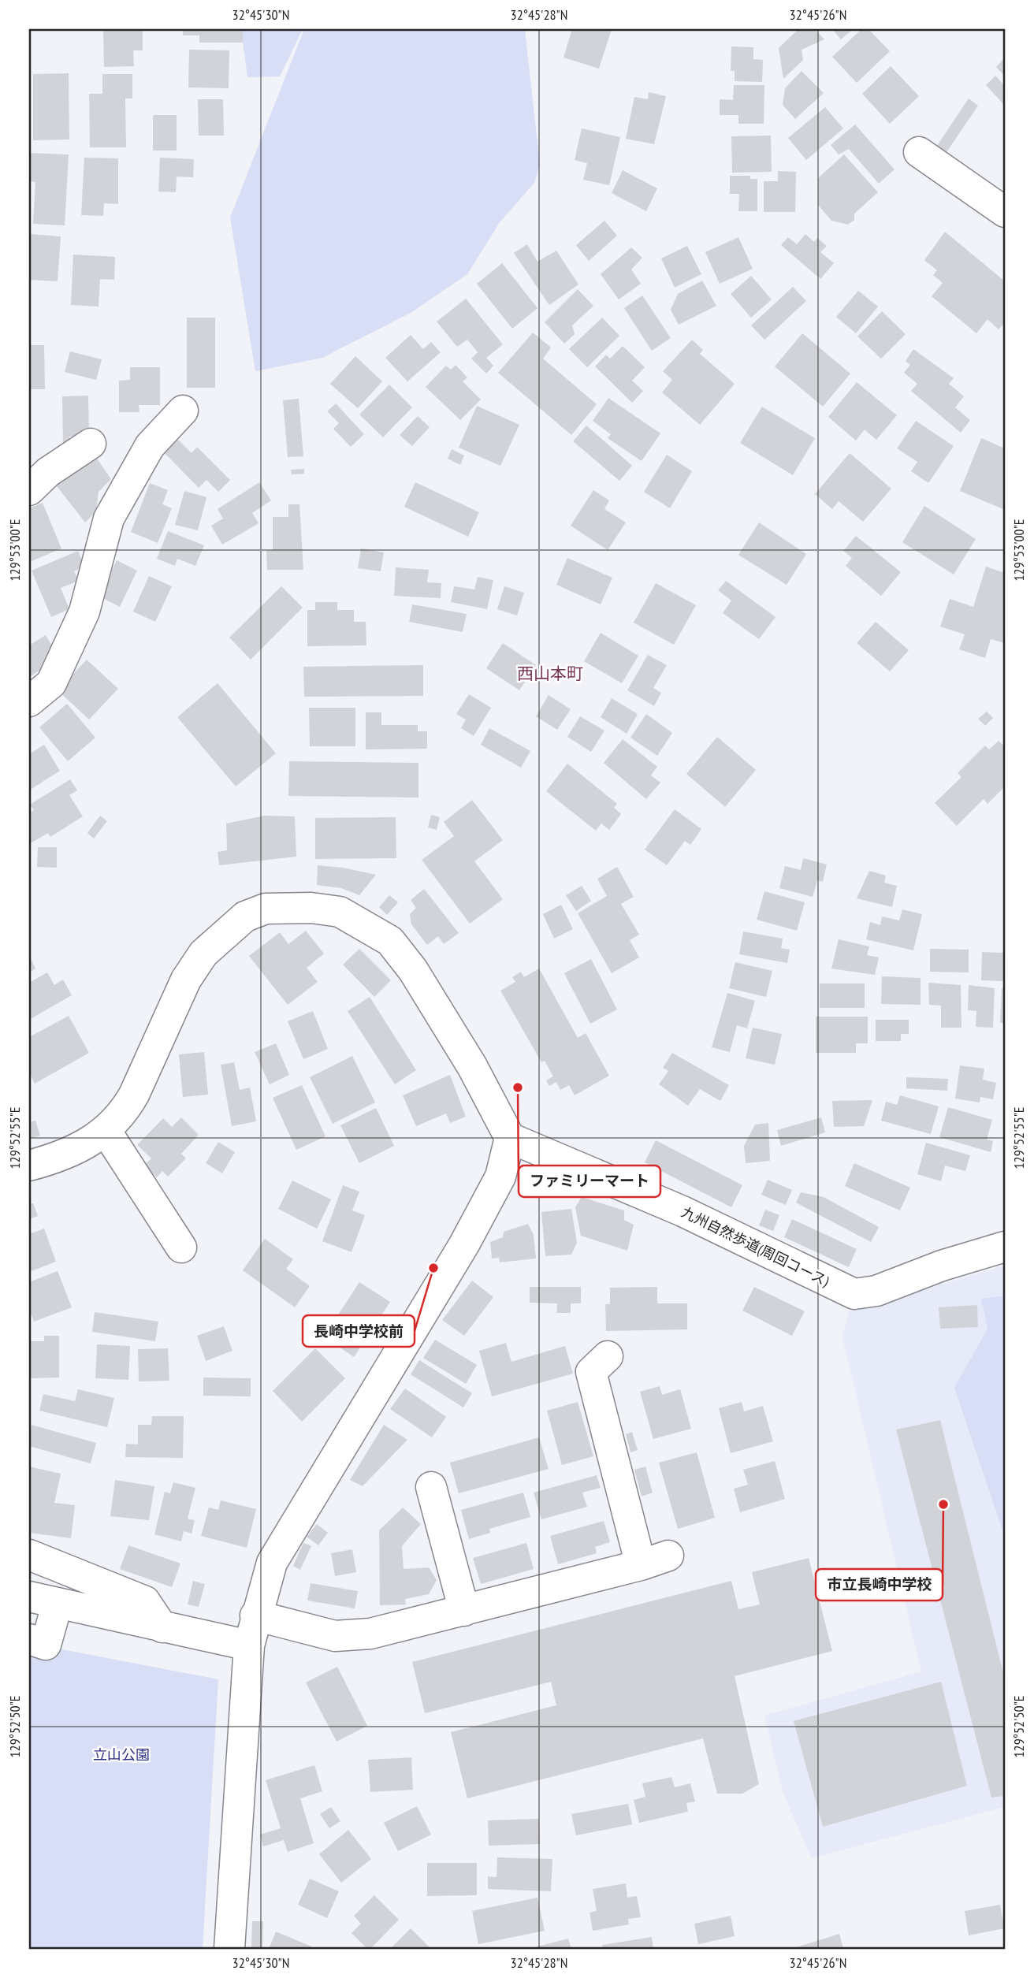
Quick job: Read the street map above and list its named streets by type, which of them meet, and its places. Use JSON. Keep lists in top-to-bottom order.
{
  "streets": {
    "street": ["九州自然歩道(周回コース)"]
  },
  "districts": ["西山本町"],
  "parks": ["立山公園"],
  "places": ["ファミリーマート", "長崎中学校前", "市立長崎中学校"],
  "coordinates": [
    "32°45'30\"N",
    "32°45'28\"N",
    "32°45'26\"N",
    "129°53'00\"E",
    "129°52'55\"E",
    "129°52'50\"E"
  ]
}
